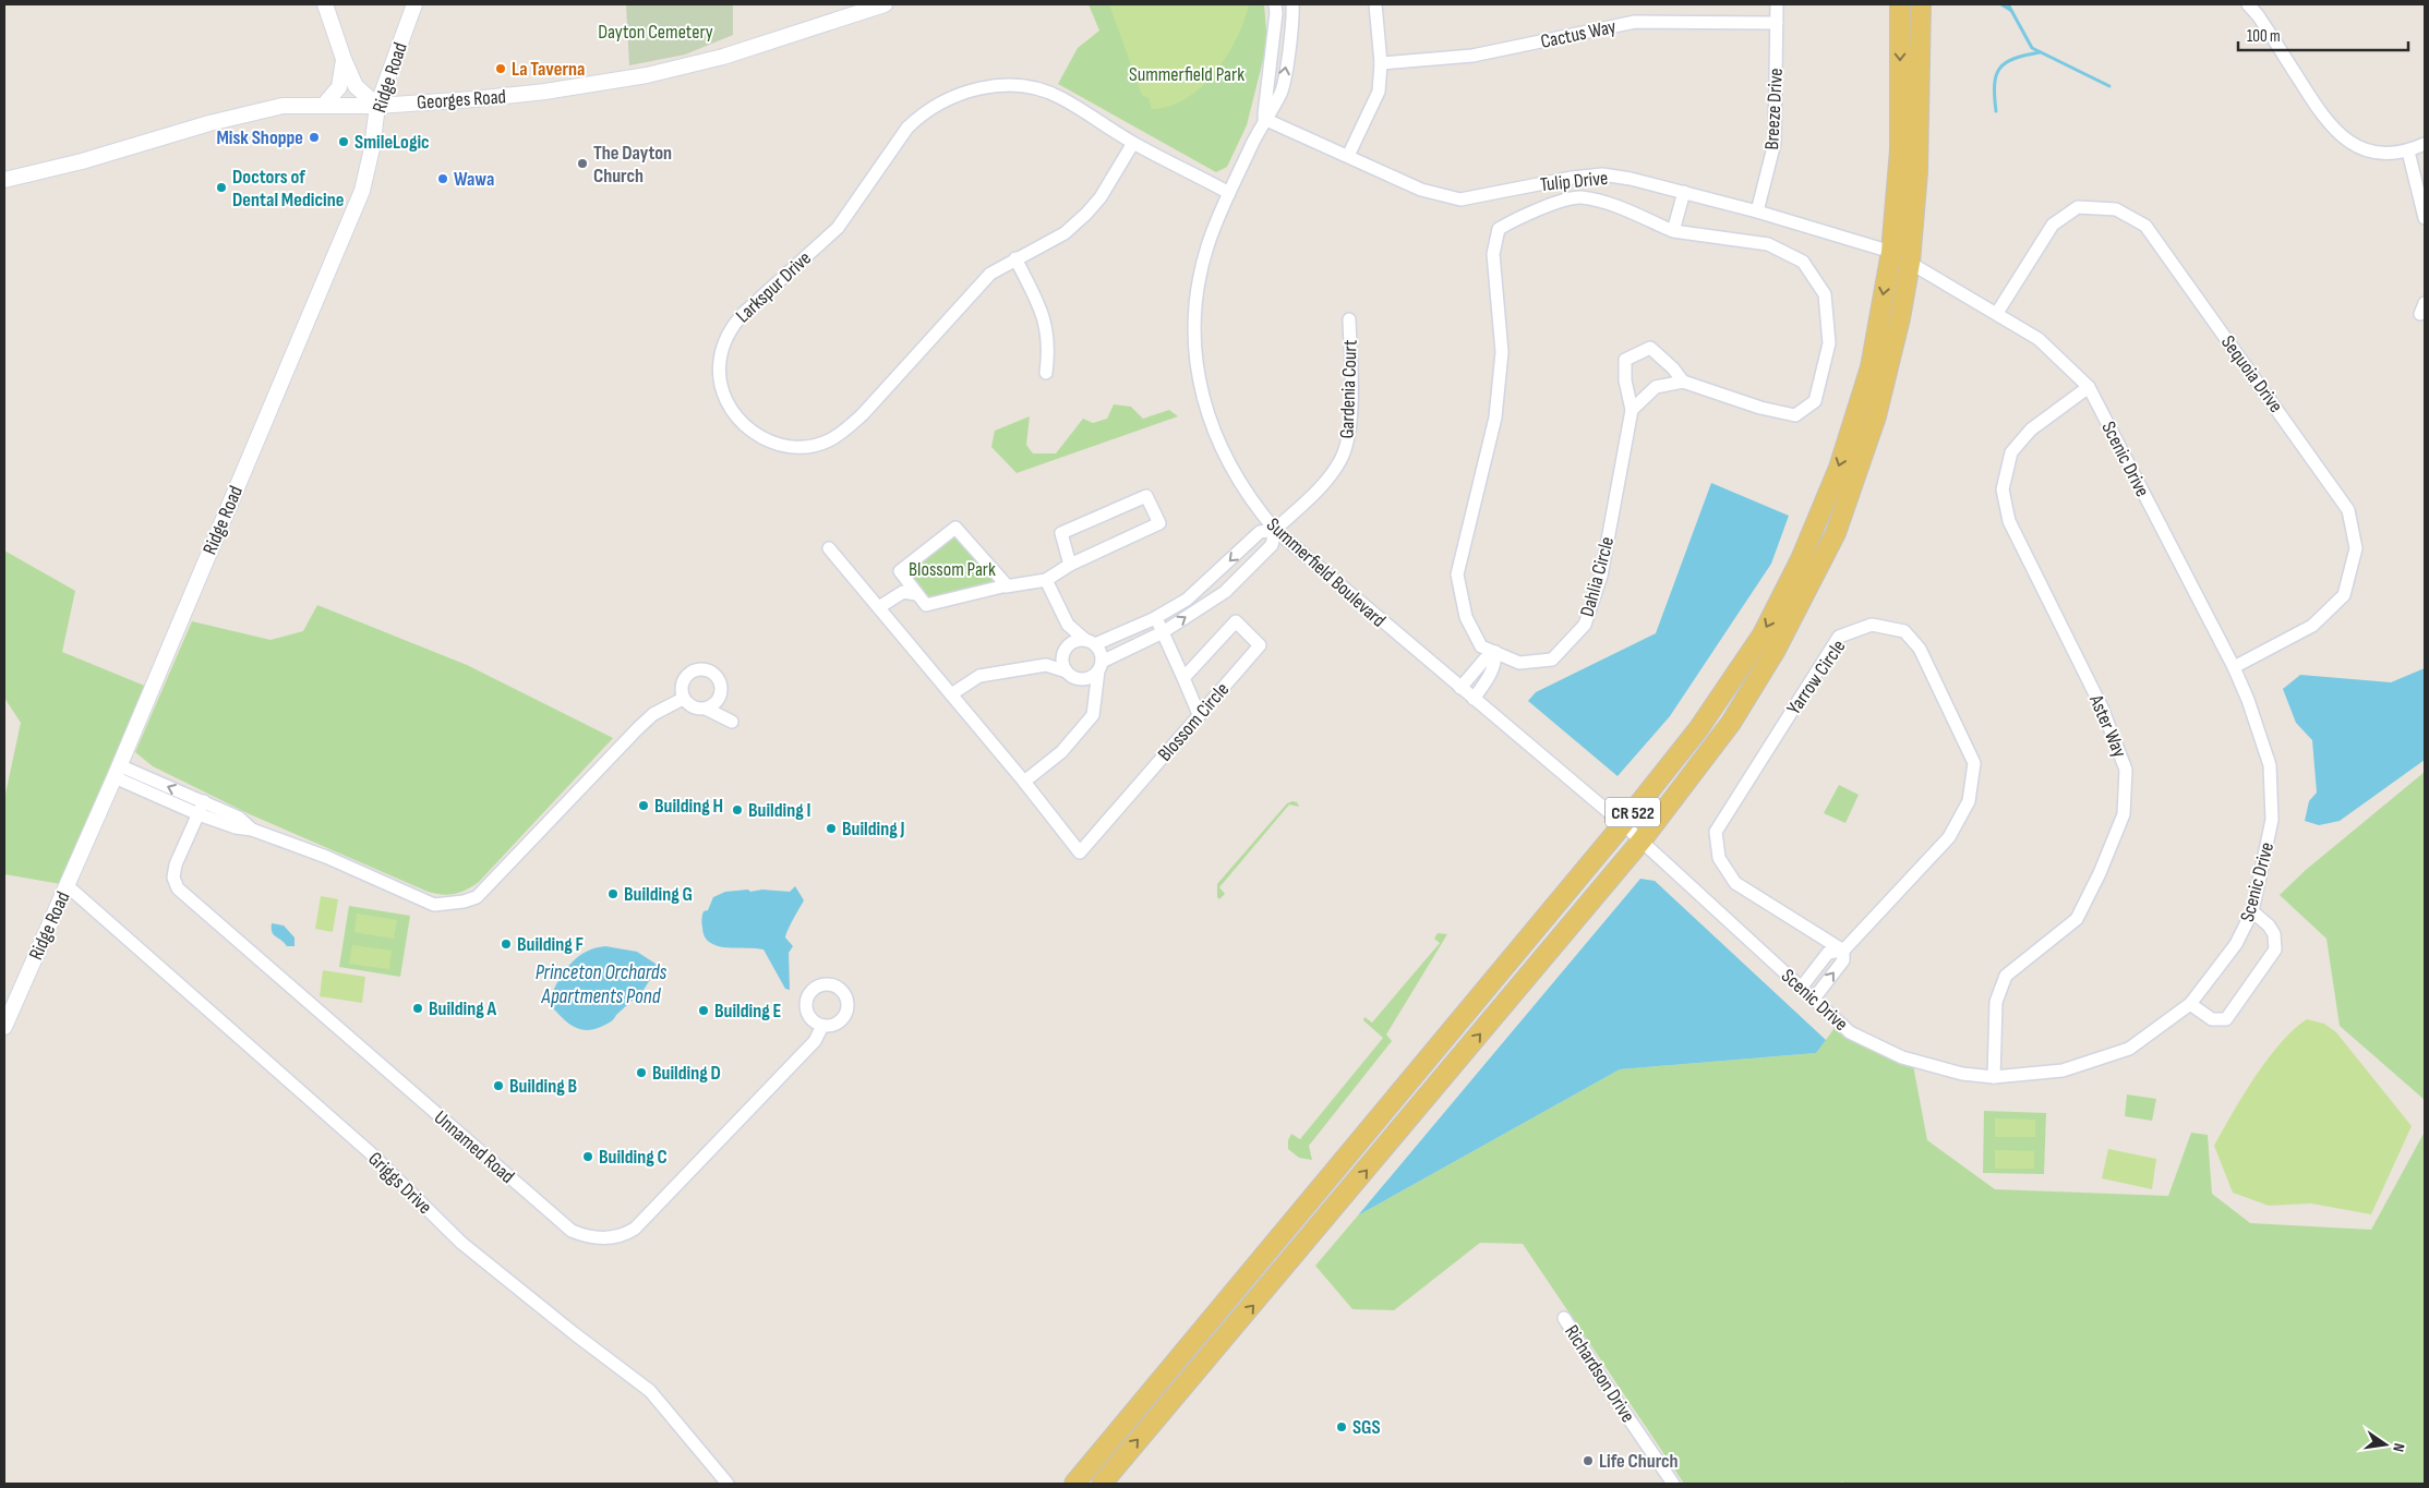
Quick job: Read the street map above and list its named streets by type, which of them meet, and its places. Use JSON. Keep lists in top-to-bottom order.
{
  "streets": {
    "main road": ["CR 522"],
    "street": [
      "Cactus Way",
      "Ridge Road",
      "Georges Road",
      "Breeze Drive",
      "Tulip Drive",
      "Larkspur Drive",
      "Sequoia Drive",
      "Gardenia Court",
      "Scenic Drive",
      "Summerfield Boulevard",
      "Dahlia Circle",
      "Yarrow Circle",
      "Blossom Circle",
      "Aster Way",
      "Unnamed Road",
      "Griggs Drive",
      "Richardson Drive"
    ]
  },
  "crossings": [
    ["Cactus Way", "Breeze Drive"],
    ["Ridge Road", "Georges Road"],
    ["Ridge Road", "Griggs Drive"],
    ["Breeze Drive", "Tulip Drive"],
    ["Tulip Drive", "Summerfield Boulevard"],
    ["Tulip Drive", "CR 522"],
    ["Larkspur Drive", "Summerfield Boulevard"],
    ["Sequoia Drive", "Scenic Drive"],
    ["Gardenia Court", "Summerfield Boulevard"],
    ["Scenic Drive", "Summerfield Boulevard"],
    ["Scenic Drive", "Yarrow Circle"],
    ["Scenic Drive", "Aster Way"],
    ["Scenic Drive", "CR 522"],
    ["Summerfield Boulevard", "CR 522"]
  ],
  "water": ["Princeton Orchards Apartments Pond"],
  "parks": ["Dayton Cemetery", "Summerfield Park", "Blossom Park"],
  "places": [
    "La Taverna",
    "Misk Shoppe",
    "SmileLogic",
    "The Dayton Church",
    "Wawa",
    "Doctors of Dental Medicine",
    "Building H",
    "Building I",
    "Building J",
    "Building G",
    "Building F",
    "Building A",
    "Building E",
    "Building D",
    "Building B",
    "Building C",
    "SGS",
    "Life Church"
  ],
  "scale_bar": "100 m",
  "north": "right"
}
